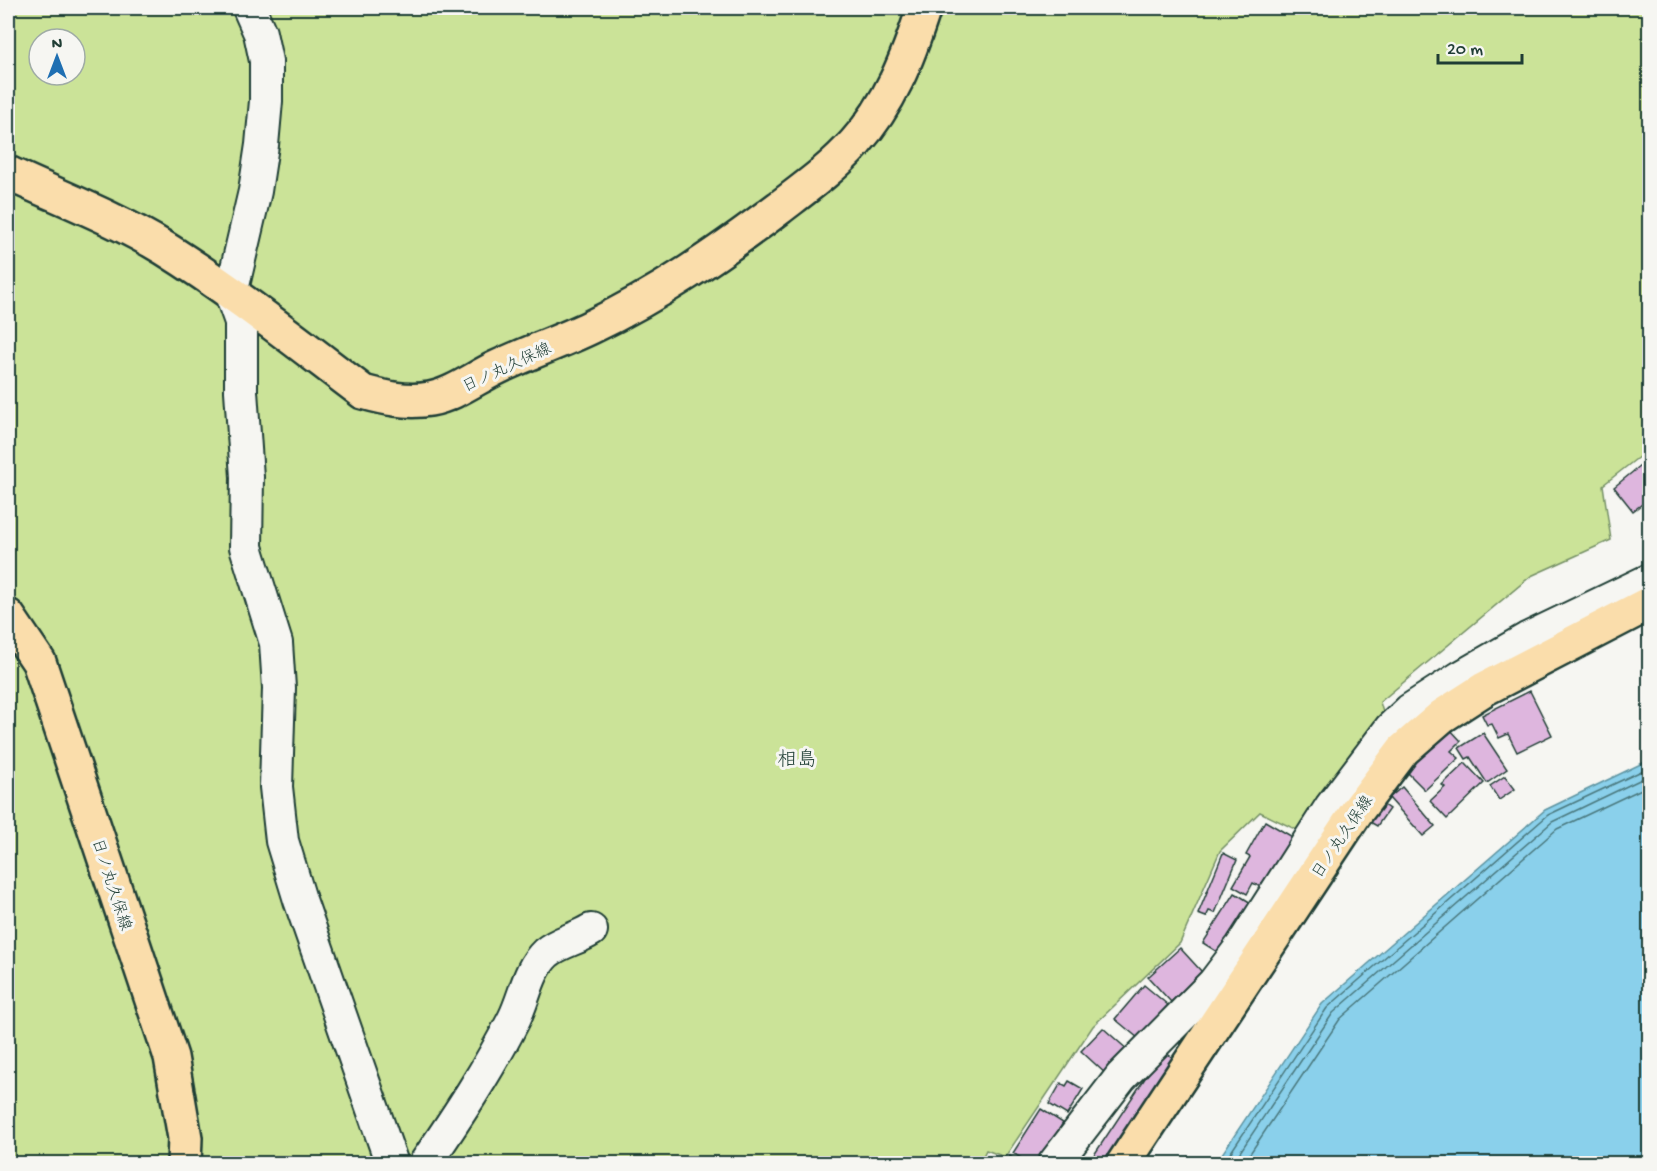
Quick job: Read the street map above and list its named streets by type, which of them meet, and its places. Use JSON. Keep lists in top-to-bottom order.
{
  "streets": {
    "main road": ["日ノ丸久保線"]
  },
  "districts": ["相島"],
  "scale_bar": "20 m",
  "north": "top"
}
